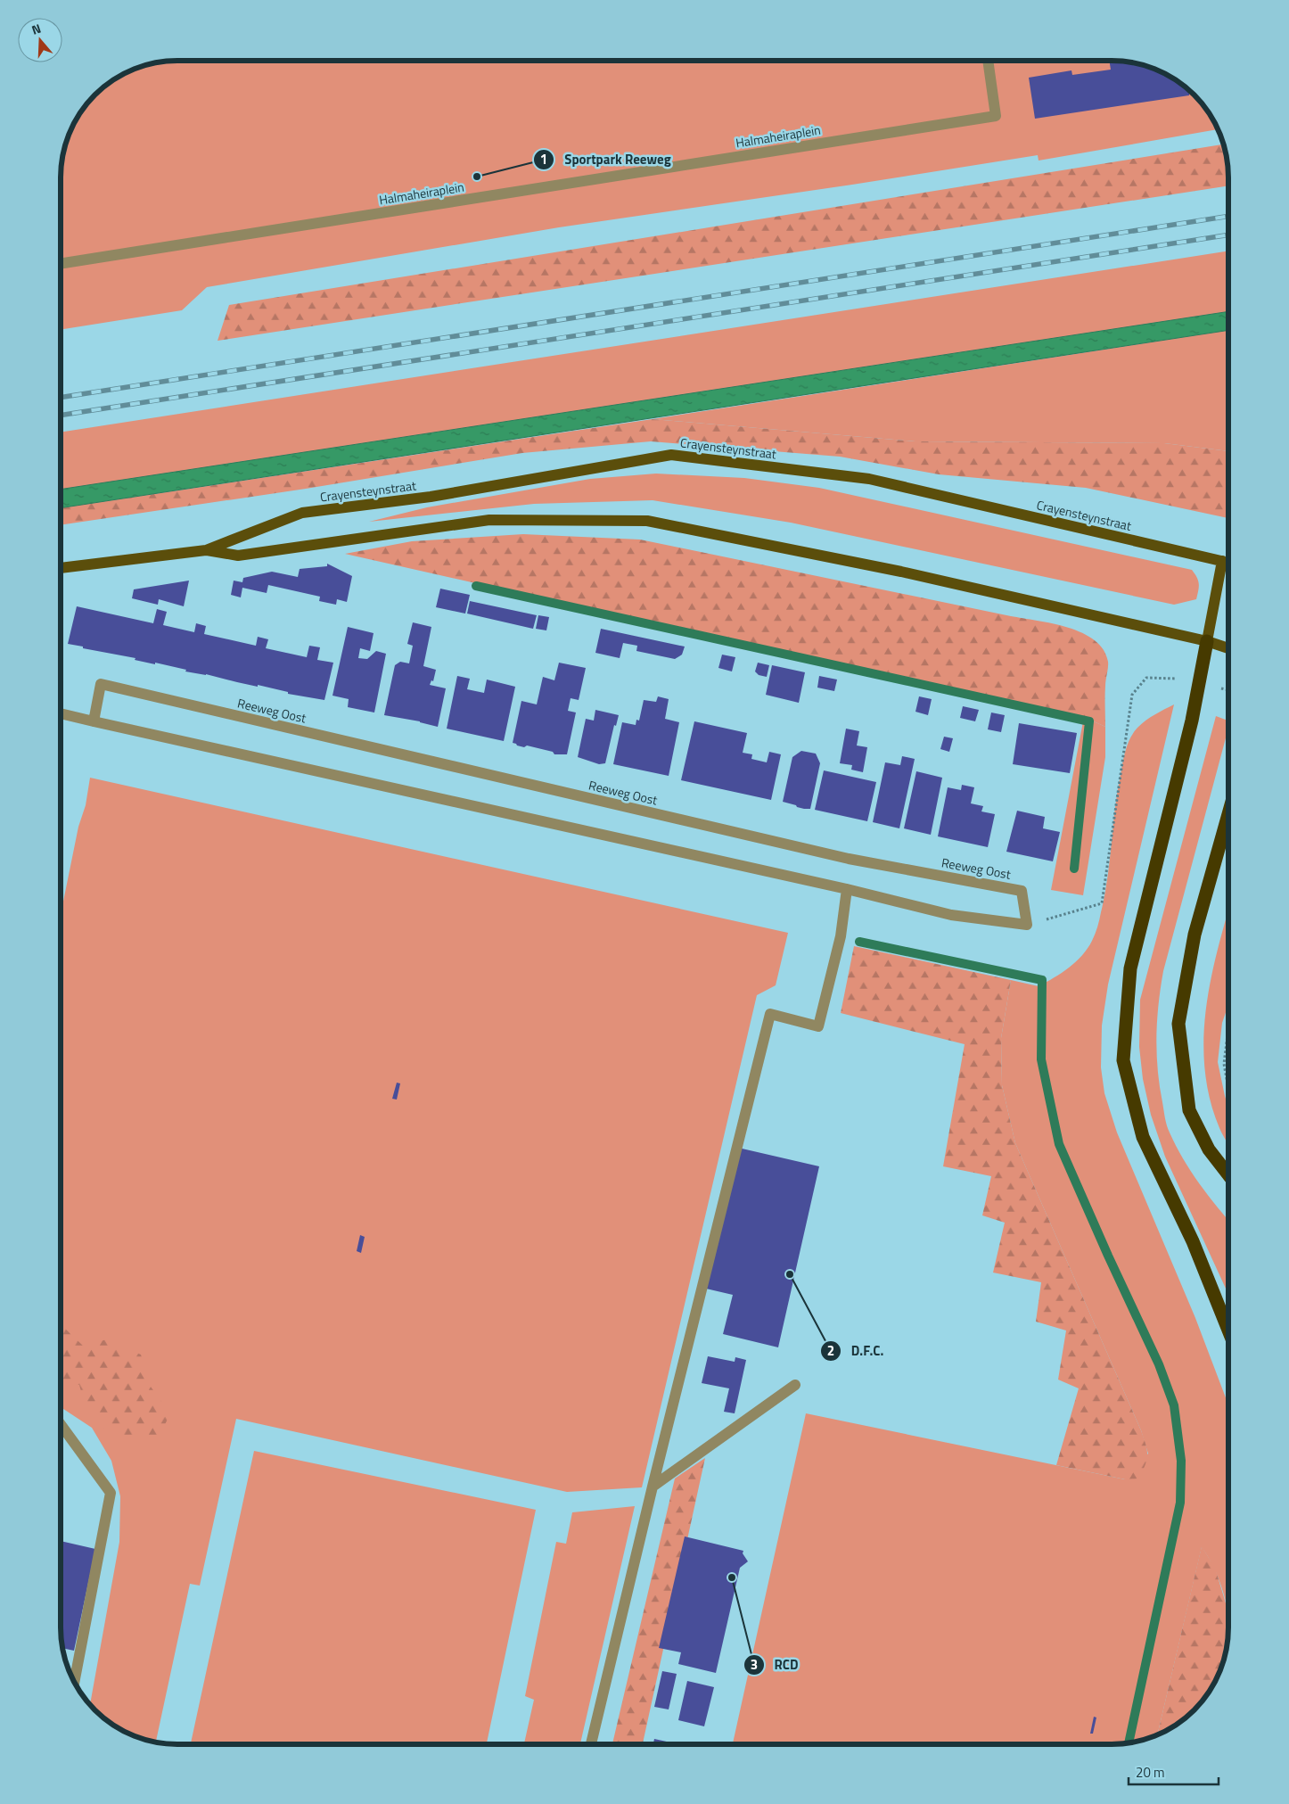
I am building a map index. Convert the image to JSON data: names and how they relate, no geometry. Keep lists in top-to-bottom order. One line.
{"streets":{"main road":["Crayensteynstraat"],"street":["Halmaheiraplein","Reeweg Oost"]},"places":["Sportpark Reeweg","D.F.C.","RCD"],"scale_bar":"20 m","north":"top"}
